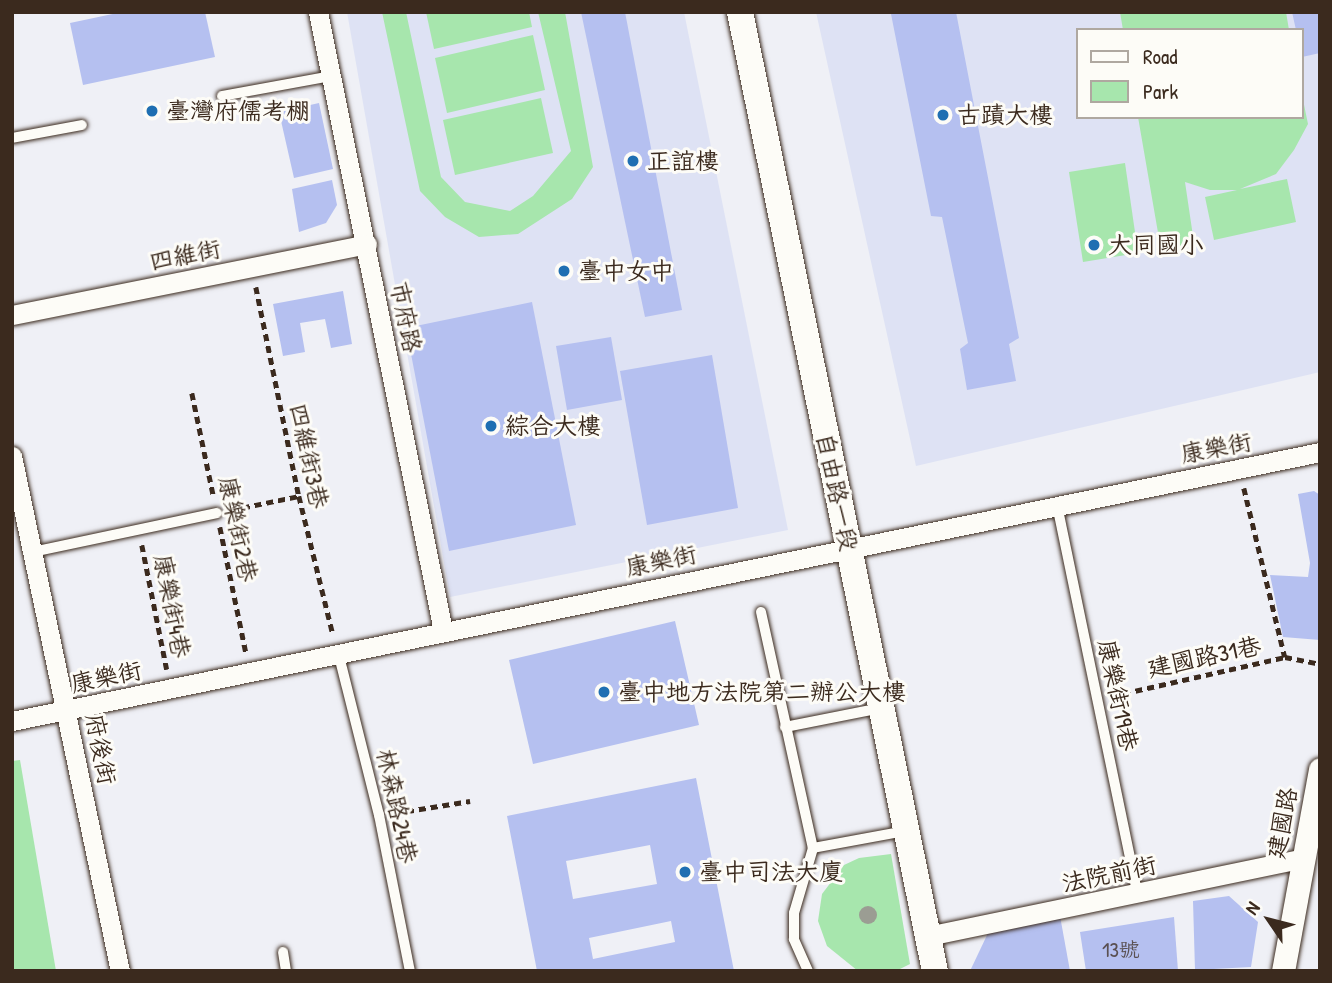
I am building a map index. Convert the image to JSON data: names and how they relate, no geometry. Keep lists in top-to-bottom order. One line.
{"streets":{"main road":["自由路一段"],"street":["四維街","市府路","康樂街","府後街","建國路","法院前街"],"lane":["康樂街19巷","林森路24巷"],"path":["四維街3巷","康樂街2巷","康樂街4巷","建國路31巷"]},"crossings":[["四維街","市府路"],["四維街","四維街3巷"],["市府路","康樂街"],["康樂街","四維街3巷"],["康樂街","自由路一段"],["康樂街","康樂街2巷"],["康樂街","康樂街4巷"],["康樂街","康樂街19巷"],["康樂街","府後街"],["康樂街","林森路24巷"],["四維街3巷","林森路24巷"],["自由路一段","法院前街"],["建國路31巷","康樂街19巷"],["康樂街19巷","法院前街"],["建國路","法院前街"]],"places":["臺灣府儒考棚","古蹟大樓","正誼樓","大同國小","臺中女中","綜合大樓","臺中地方法院第二辦公大樓","臺中司法大廈"],"house_numbers":["13號"],"legend":["Road","Park"],"north":"top left"}
